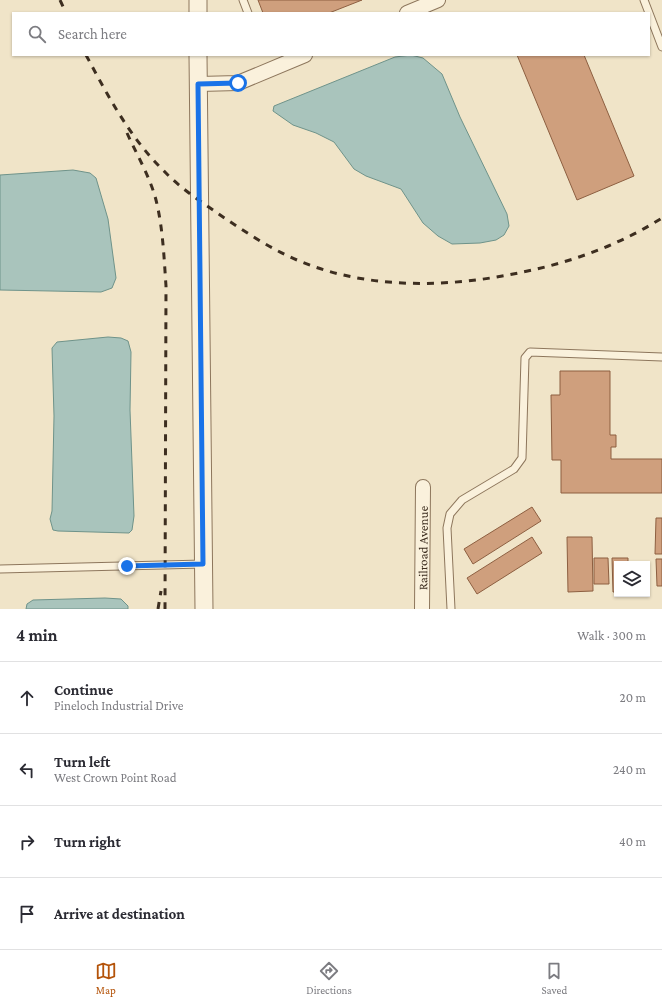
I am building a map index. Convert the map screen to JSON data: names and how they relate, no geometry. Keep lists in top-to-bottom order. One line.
{"streets":{"street":["Railroad Avenue"]},"page":{"search":"Search here","heading":["4 min","Walk · 300 m"],"list":[["Continue","Pineloch Industrial Drive","20 m"],["Turn left","West Crown Point Road","240 m"],["Turn right","40 m"],"Arrive at destination"],"nav":["Map","Directions","Saved"]}}
